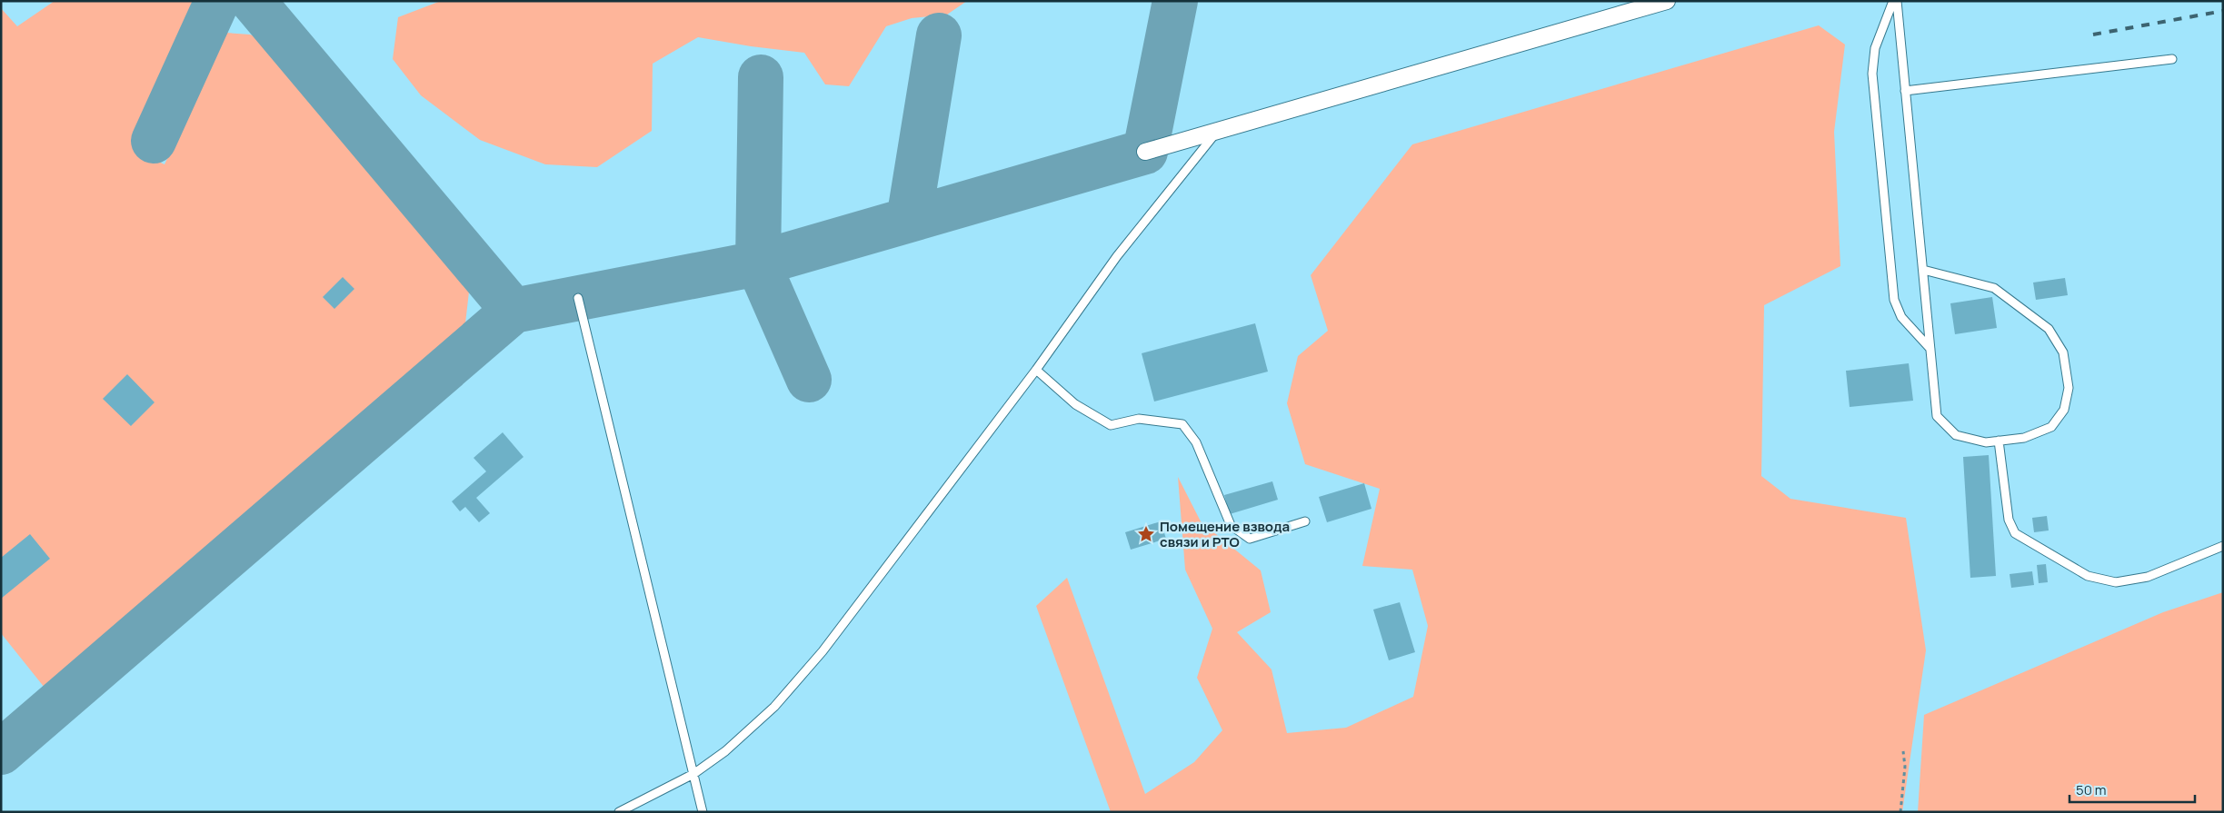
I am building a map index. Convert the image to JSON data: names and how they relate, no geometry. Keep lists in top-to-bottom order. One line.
{"places":{"place":["Помещение взвода связи и РТО"]},"scale_bar":"50 m"}
